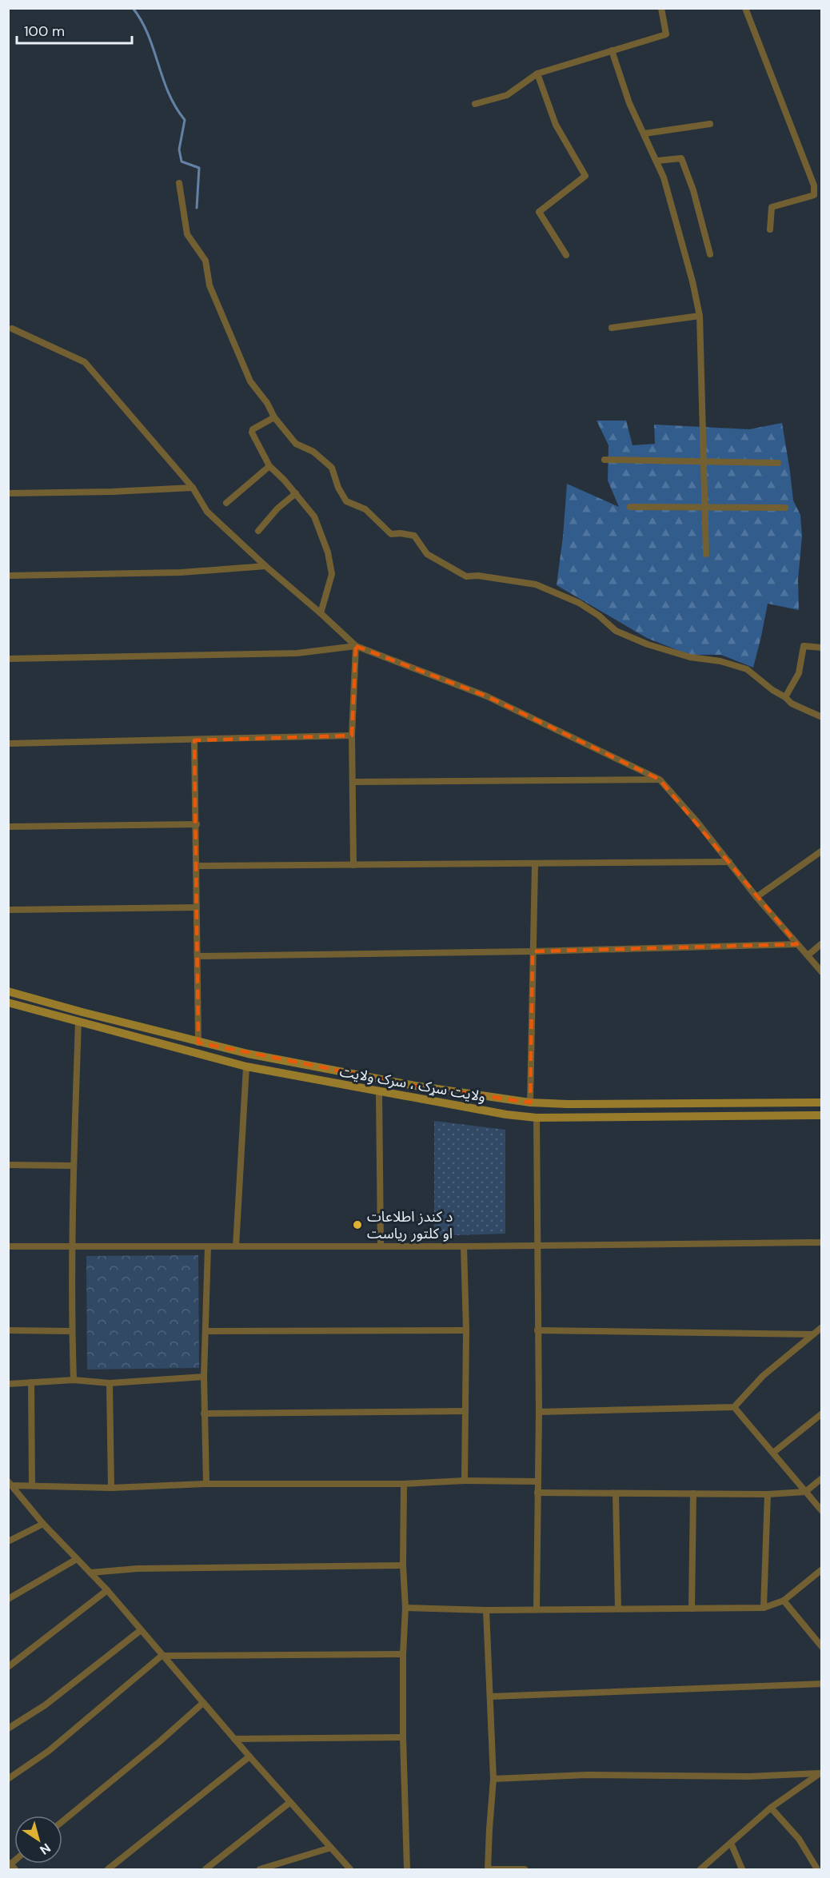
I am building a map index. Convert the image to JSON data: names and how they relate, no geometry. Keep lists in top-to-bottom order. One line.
{"streets":{"main road":["ولایت سړک ، سرک ولایت"]},"places":["د کندز اطلاعات او کلتور ریاست"],"scale_bar":"100 m","north":"bottom right"}
